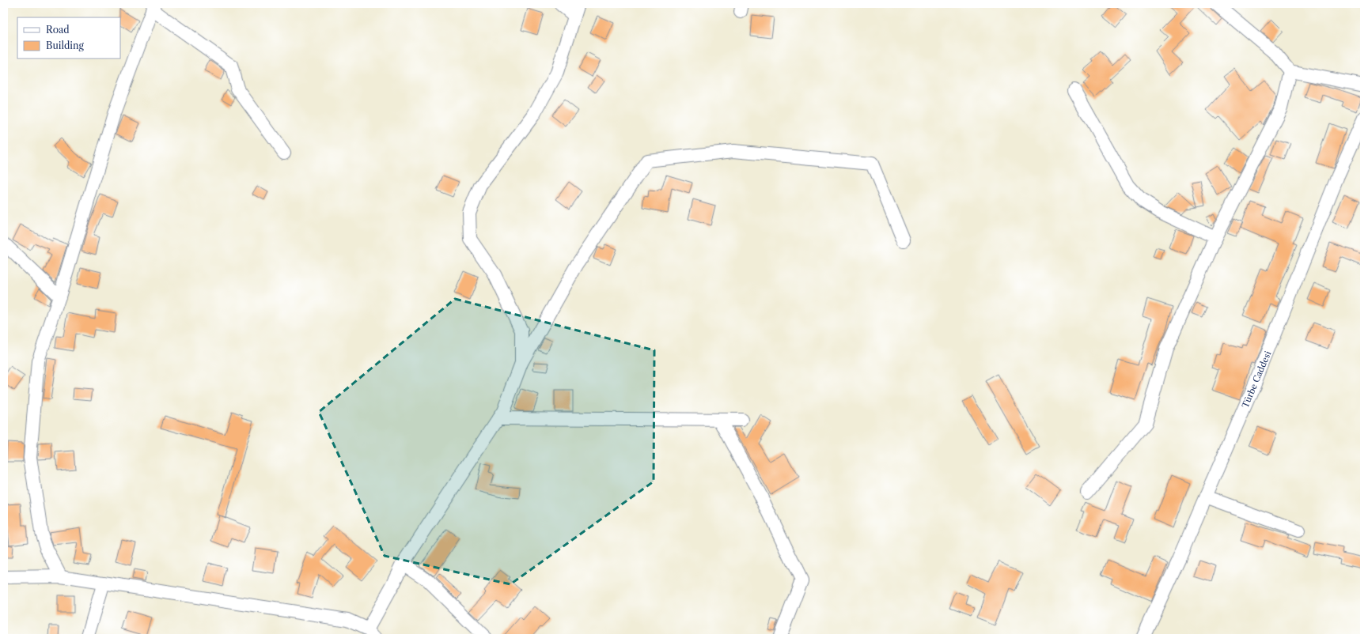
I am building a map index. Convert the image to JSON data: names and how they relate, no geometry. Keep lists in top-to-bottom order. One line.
{"streets":{"street":["Türbe Caddesi"]},"legend":["Road","Building"]}
